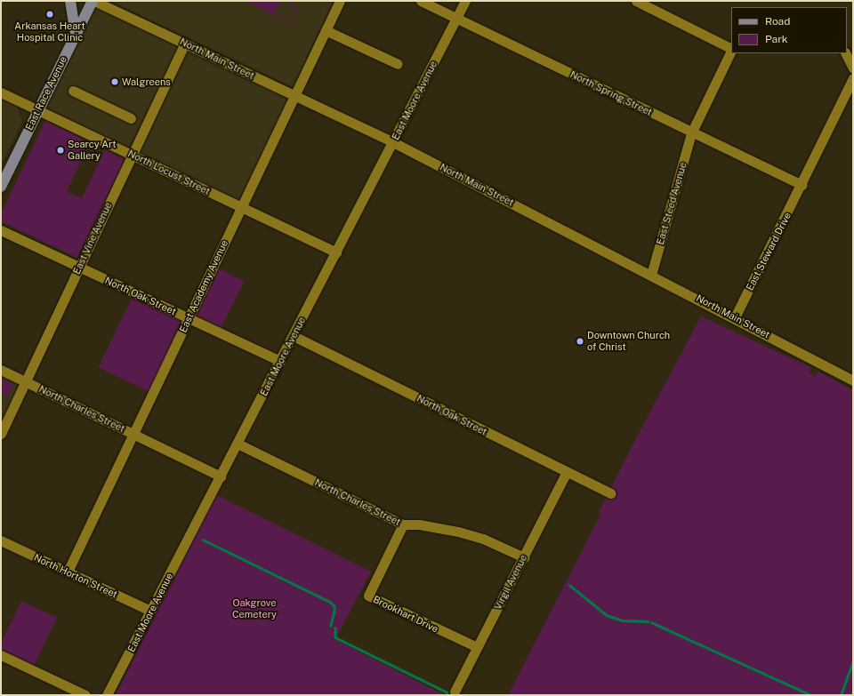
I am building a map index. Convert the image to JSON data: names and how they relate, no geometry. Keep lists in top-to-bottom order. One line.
{"streets":{"main road":["East Race Avenue"],"street":["North Main Street","North Spring Street","East Moore Avenue","North Locust Street","East Steed Avenue","East Vine Avenue","East Steward Drive","East Academy Avenue","North Oak Street","North Charles Street","North Horton Street","Virgil Avenue","Brookhart Drive"]},"crossings":[["North Main Street","East Race Avenue"],["North Main Street","East Moore Avenue"],["North Main Street","East Steed Avenue"],["North Main Street","East Vine Avenue"],["North Main Street","East Steward Drive"],["North Main Street","East Academy Avenue"],["East Race Avenue","North Locust Street"],["North Spring Street","East Moore Avenue"],["North Spring Street","East Steed Avenue"],["North Spring Street","East Steward Drive"],["East Moore Avenue","North Locust Street"],["East Moore Avenue","North Oak Street"],["East Moore Avenue","North Charles Street"],["East Moore Avenue","North Horton Street"],["North Locust Street","East Vine Avenue"],["North Locust Street","East Academy Avenue"],["East Vine Avenue","North Oak Street"],["East Vine Avenue","North Charles Street"],["East Academy Avenue","North Oak Street"],["East Academy Avenue","North Charles Street"],["East Academy Avenue","North Horton Street"],["North Oak Street","Virgil Avenue"],["North Charles Street","Virgil Avenue"],["North Charles Street","Brookhart Drive"],["Virgil Avenue","Brookhart Drive"]],"parks":["Oakgrove Cemetery"],"places":["Arkansas Heart Hospital Clinic","Walgreens","Searcy Art Gallery","Downtown Church of Christ"],"legend":["Road","Park"]}
